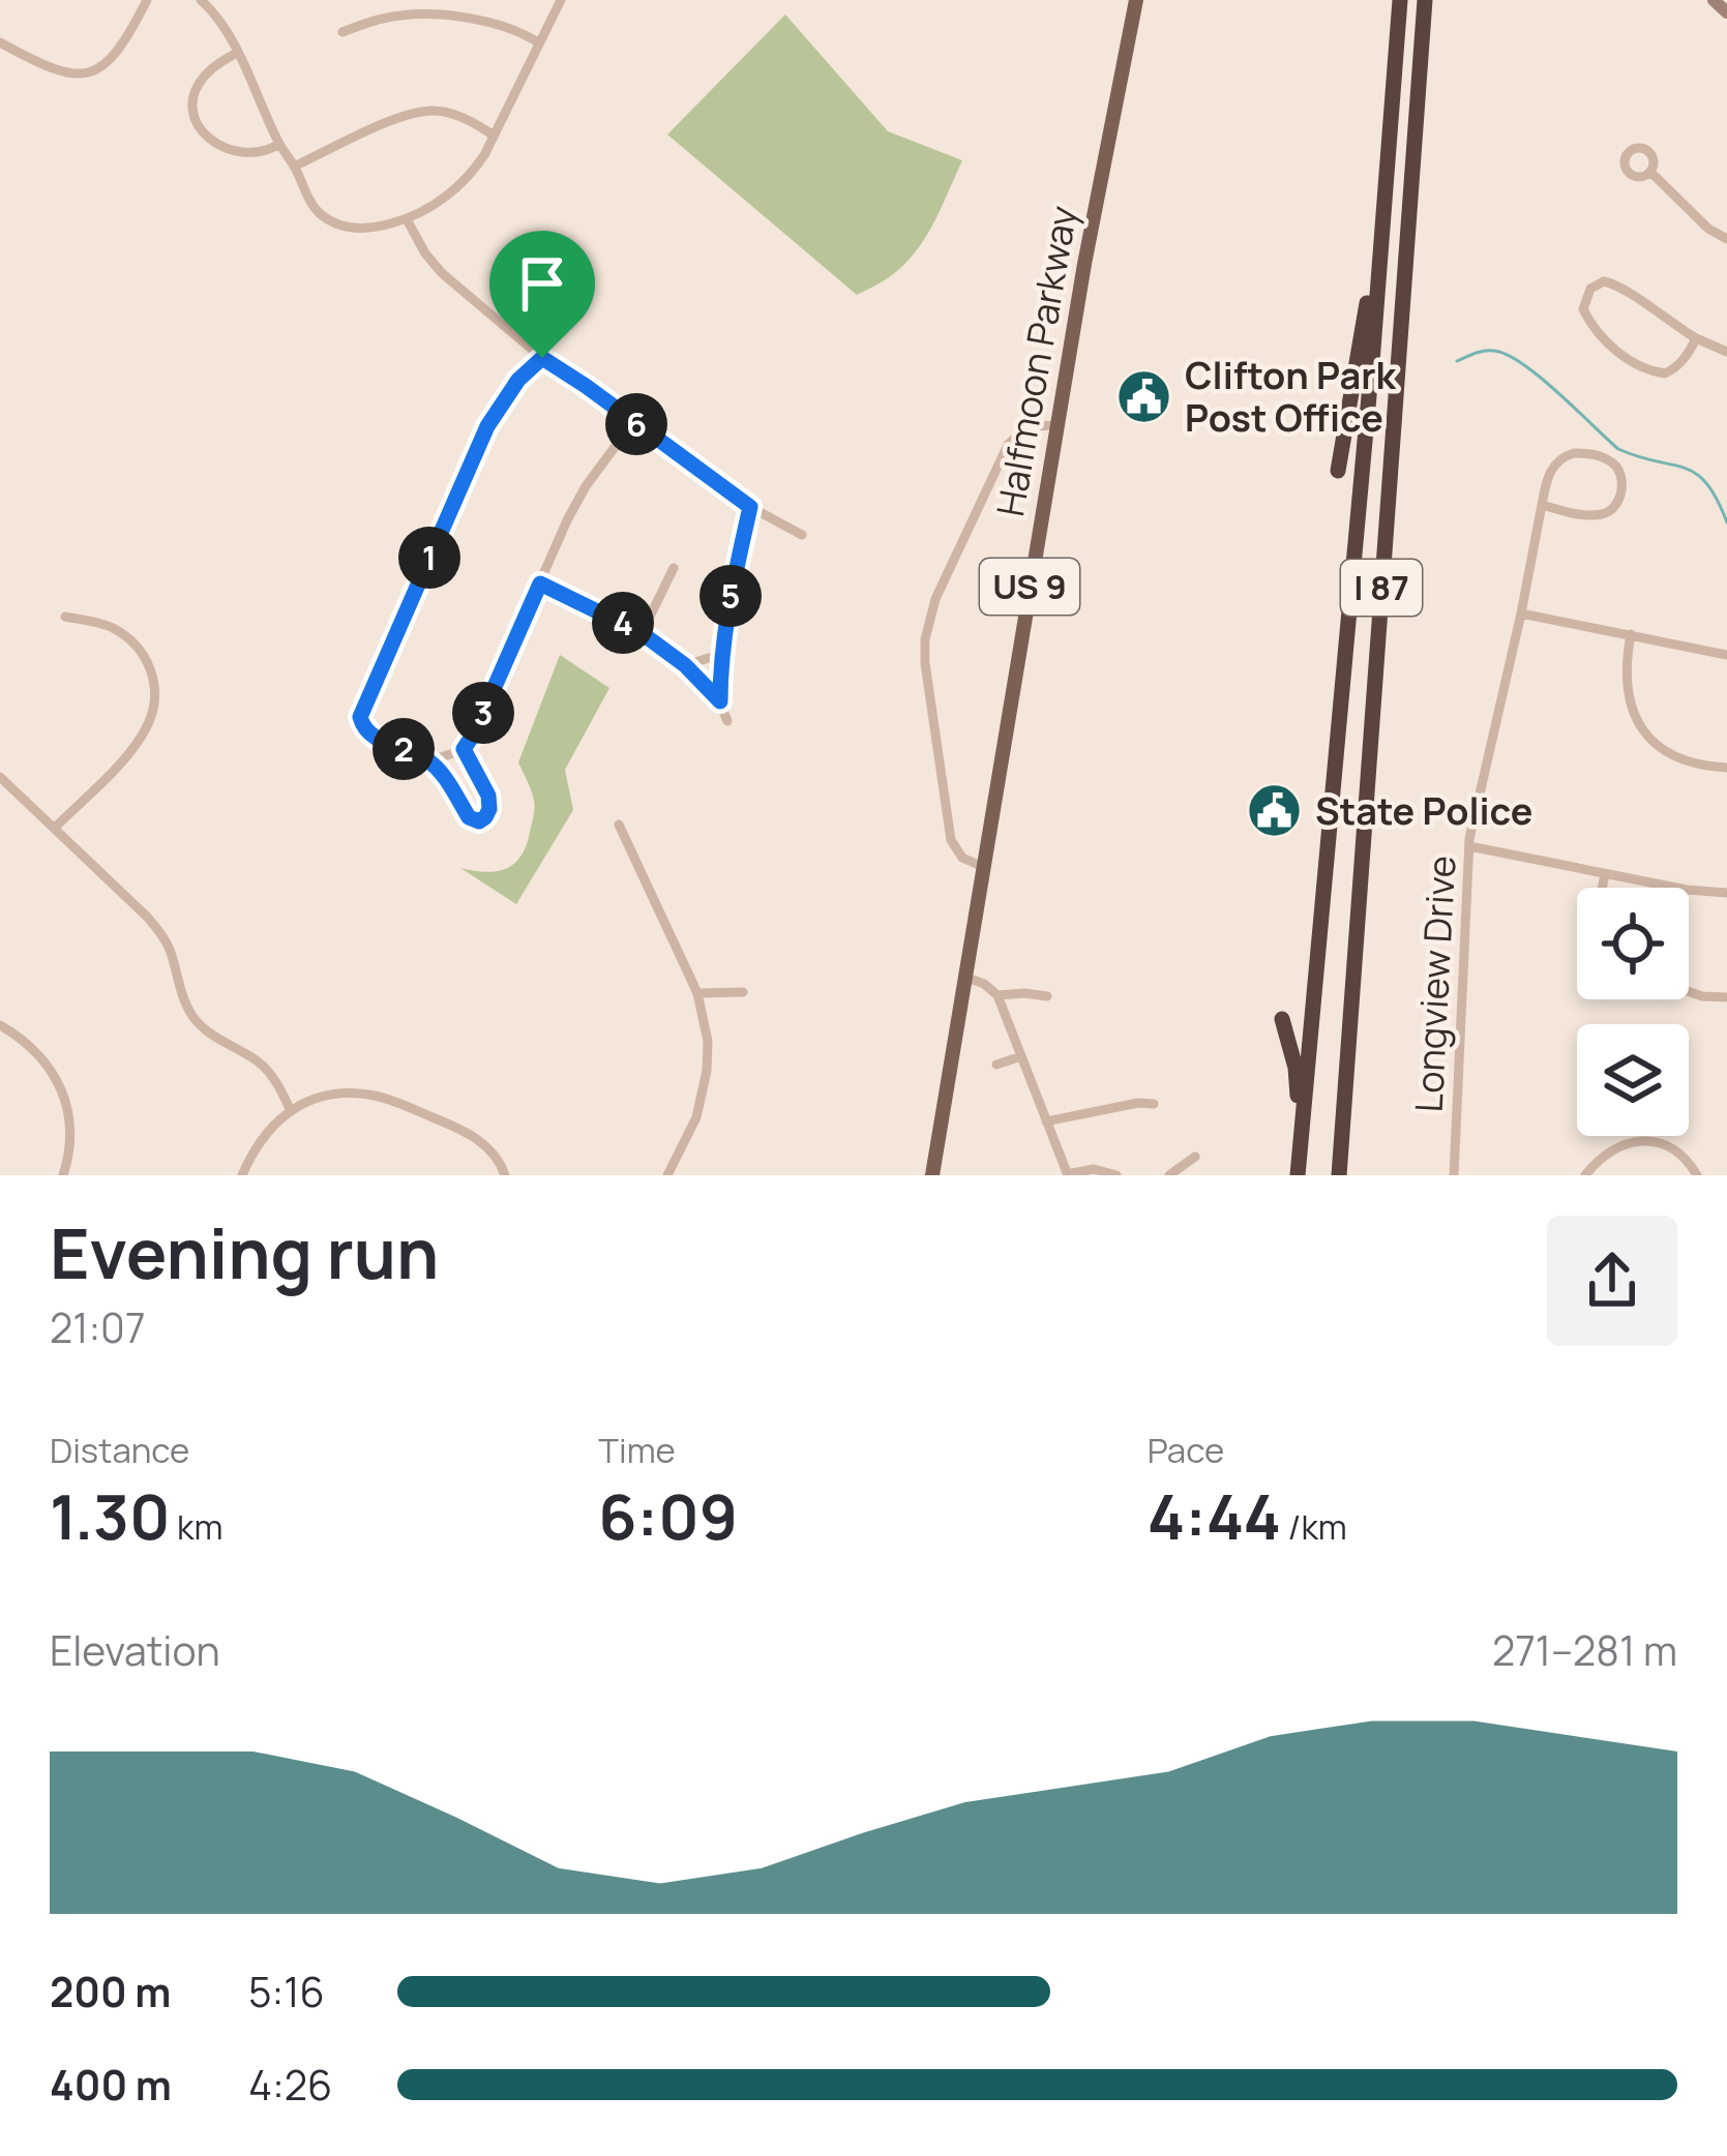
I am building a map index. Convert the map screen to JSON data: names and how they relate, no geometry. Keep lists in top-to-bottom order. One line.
{"streets":{"highway":["I 87"],"main road":["Halfmoon Parkway","US 9"],"street":["Longview Drive"]},"places":{"public building":["Clifton Park Post Office","State Police"]},"page":{"pins":["6","1","5","4","3","2"],"heading":["Evening run","21:07"],"stats":[["Distance","1.30 km"],["Time","6:09"],["Pace","4:44 /km"]],"chart":["Elevation","271–281 m"],"list":[{"name":"200 m","note":"5:16"},{"name":"400 m","note":"4:26"}]}}
